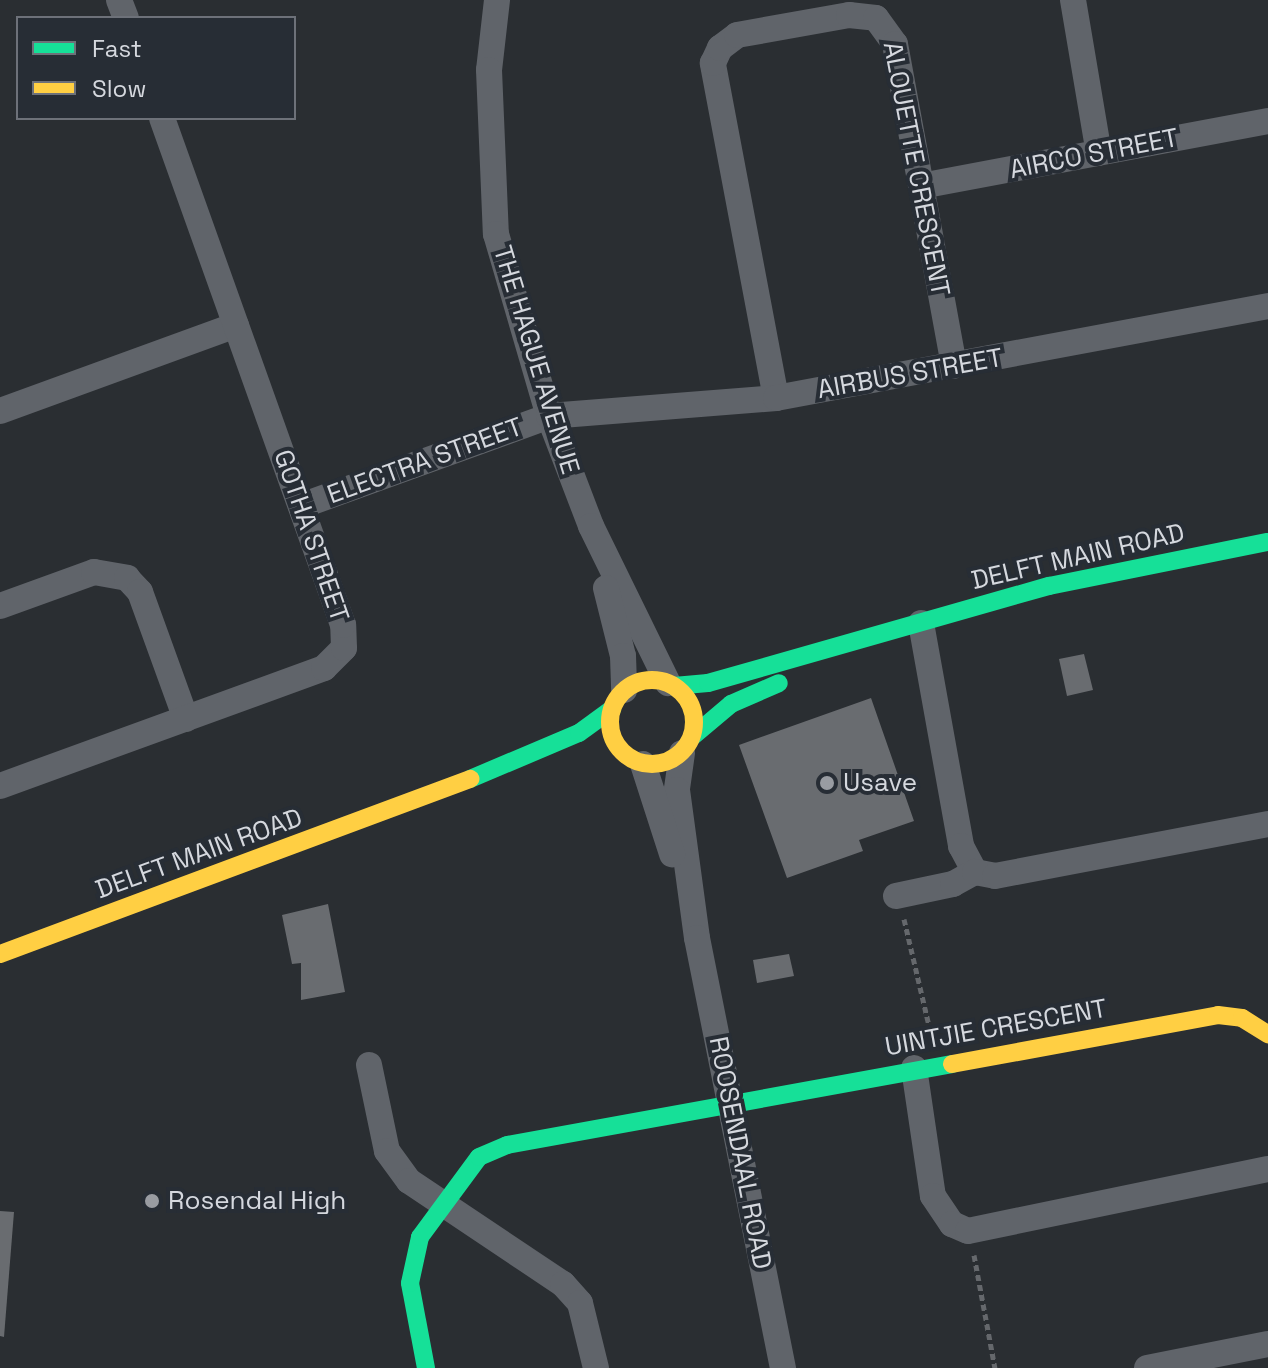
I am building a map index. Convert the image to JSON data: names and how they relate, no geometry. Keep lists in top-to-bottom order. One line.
{"streets":{"street":["AIRCO STREET","ALOUETTE CRESCENT","THE HAGUE AVENUE","AIRBUS STREET","ELECTRA STREET","GOTHA STREET","DELFT MAIN ROAD","UINTJIE CRESCENT","ROOSENDAAL ROAD"]},"crossings":[["AIRCO STREET","ALOUETTE CRESCENT"],["ALOUETTE CRESCENT","AIRBUS STREET"],["THE HAGUE AVENUE","AIRBUS STREET"],["THE HAGUE AVENUE","ELECTRA STREET"],["THE HAGUE AVENUE","DELFT MAIN ROAD"],["THE HAGUE AVENUE","ROOSENDAAL ROAD"],["AIRBUS STREET","ELECTRA STREET"],["ELECTRA STREET","GOTHA STREET"],["DELFT MAIN ROAD","ROOSENDAAL ROAD"],["UINTJIE CRESCENT","ROOSENDAAL ROAD"]],"places":["Usave","Rosendal High"],"legend":["Fast","Slow"]}
